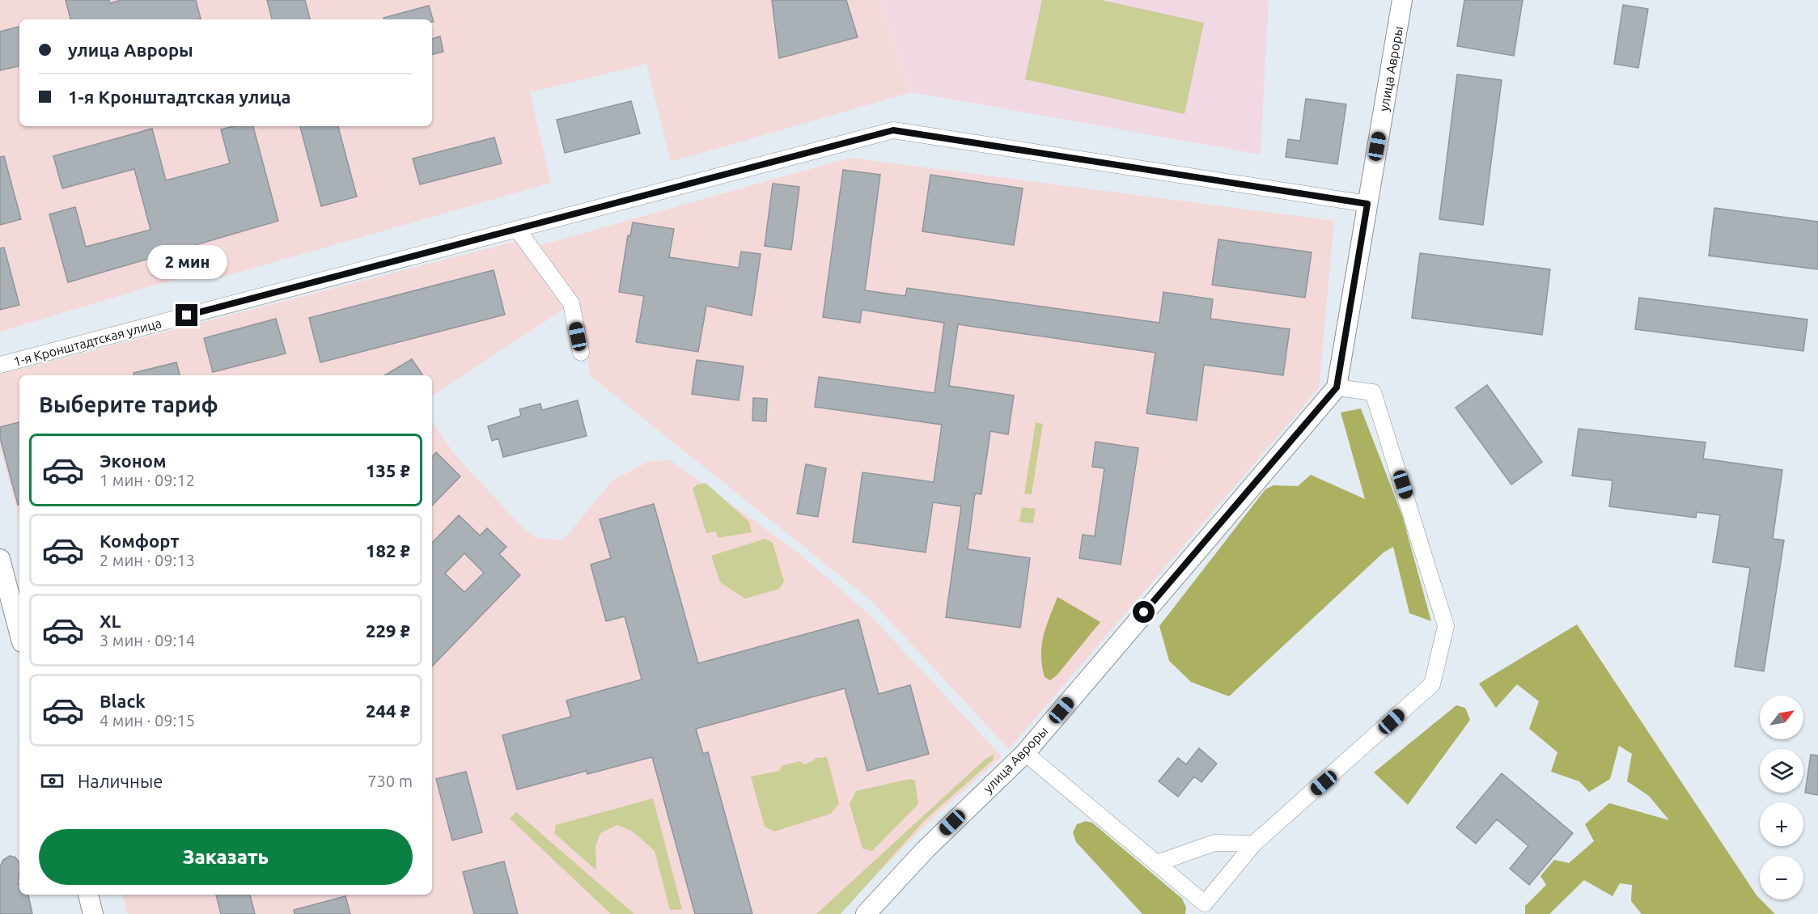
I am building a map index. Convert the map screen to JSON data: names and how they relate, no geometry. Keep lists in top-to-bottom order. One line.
{"streets":{"street":["улица Авроры","1-я Кронштадтская улица"]},"crossings":[["улица Авроры","1-я Кронштадтская улица"]],"north":"top right","page":{"banner":["улица Авроры","1-я Кронштадтская улица"],"bubble":"2 мин","heading":"Выберите тариф","list":[{"name":"Эконом","note":"1 мин · 09:12","value":"135 ₽"},{"name":"Комфорт","note":"2 мин · 09:13","value":"182 ₽"},{"name":"XL","note":"3 мин · 09:14","value":"229 ₽"},{"name":"Black","note":"4 мин · 09:15","value":"244 ₽"}],"map_buttons":["+","−"],"pay":["Наличные","730 m"],"buttons":"Заказать"}}
